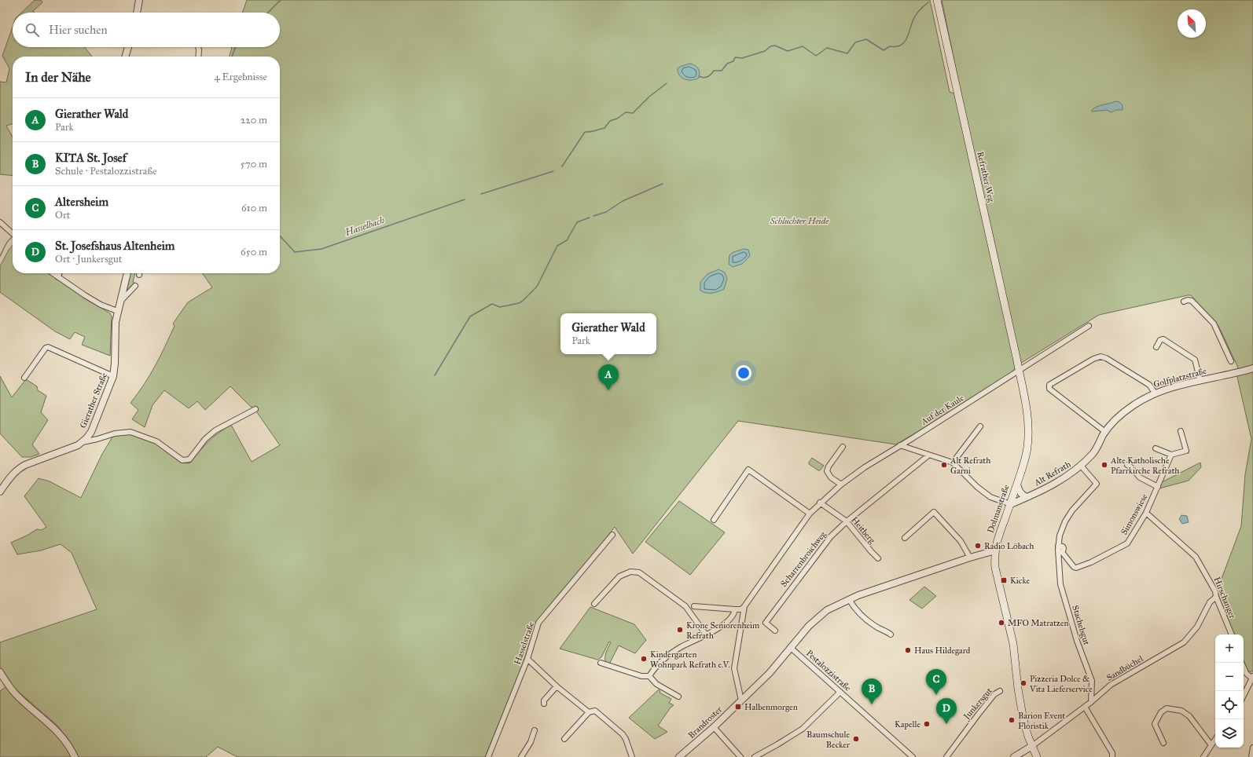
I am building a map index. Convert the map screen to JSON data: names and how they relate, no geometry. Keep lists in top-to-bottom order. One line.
{"streets":{"main road":["Refrather Weg","Dolmanstraße"],"street":["Golfplatzstraße","Gierather Straße","Auf der Kaule","Alt Refrath","Simonswiese","Heitberg","Scharrenbroichweg","Hirschanger","Stachelsgut","Hasselstraße","Sandbüchel","Pestalozzistraße","Junkersgut","Brandroster"]},"crossings":[["Refrather Weg","Dolmanstraße"],["Golfplatzstraße","Alt Refrath"],["Auf der Kaule","Dolmanstraße"],["Auf der Kaule","Heitberg"],["Auf der Kaule","Brandroster"],["Alt Refrath","Dolmanstraße"],["Alt Refrath","Stachelsgut"],["Dolmanstraße","Sandbüchel"],["Simonswiese","Hirschanger"],["Simonswiese","Stachelsgut"],["Heitberg","Scharrenbroichweg"],["Hirschanger","Sandbüchel"],["Stachelsgut","Sandbüchel"]],"water":["Hasselbach"],"parks":["Schluchter Heide"],"places":{"other":["Alt Refrath Garni","Alte Katholische Pfarrkirche Refrath","Radio Löbach","MFO Matratzen","Krone Seniorenheim Refrath","Haus Hildegard","Kindergarten Wohnpark Refrath e.V.","Pizzeria Dolce & Vita Lieferservice","Barion Event Floristik","Kapelle","Baumschule Becker"],"transit":["Kicke","Halbenmorgen"]},"north":"top left","page":{"search":"Hier suchen","heading":["In der Nähe","4 Ergebnisse"],"list":[{"mark":"A","name":"Gierather Wald","note":"Park","value":"220 m"},{"mark":"B","name":"KITA St. Josef","note":"Schule · Pestalozzistraße","value":"570 m"},{"mark":"C","name":"Altersheim","note":"Ort","value":"610 m"},{"mark":"D","name":"St. Josefshaus Altenheim","note":"Ort · Junkersgut","value":"650 m"}],"popup":["Gierather Wald","Park"],"pins":["A","C","B","D"],"map_buttons":["+","−"]}}
